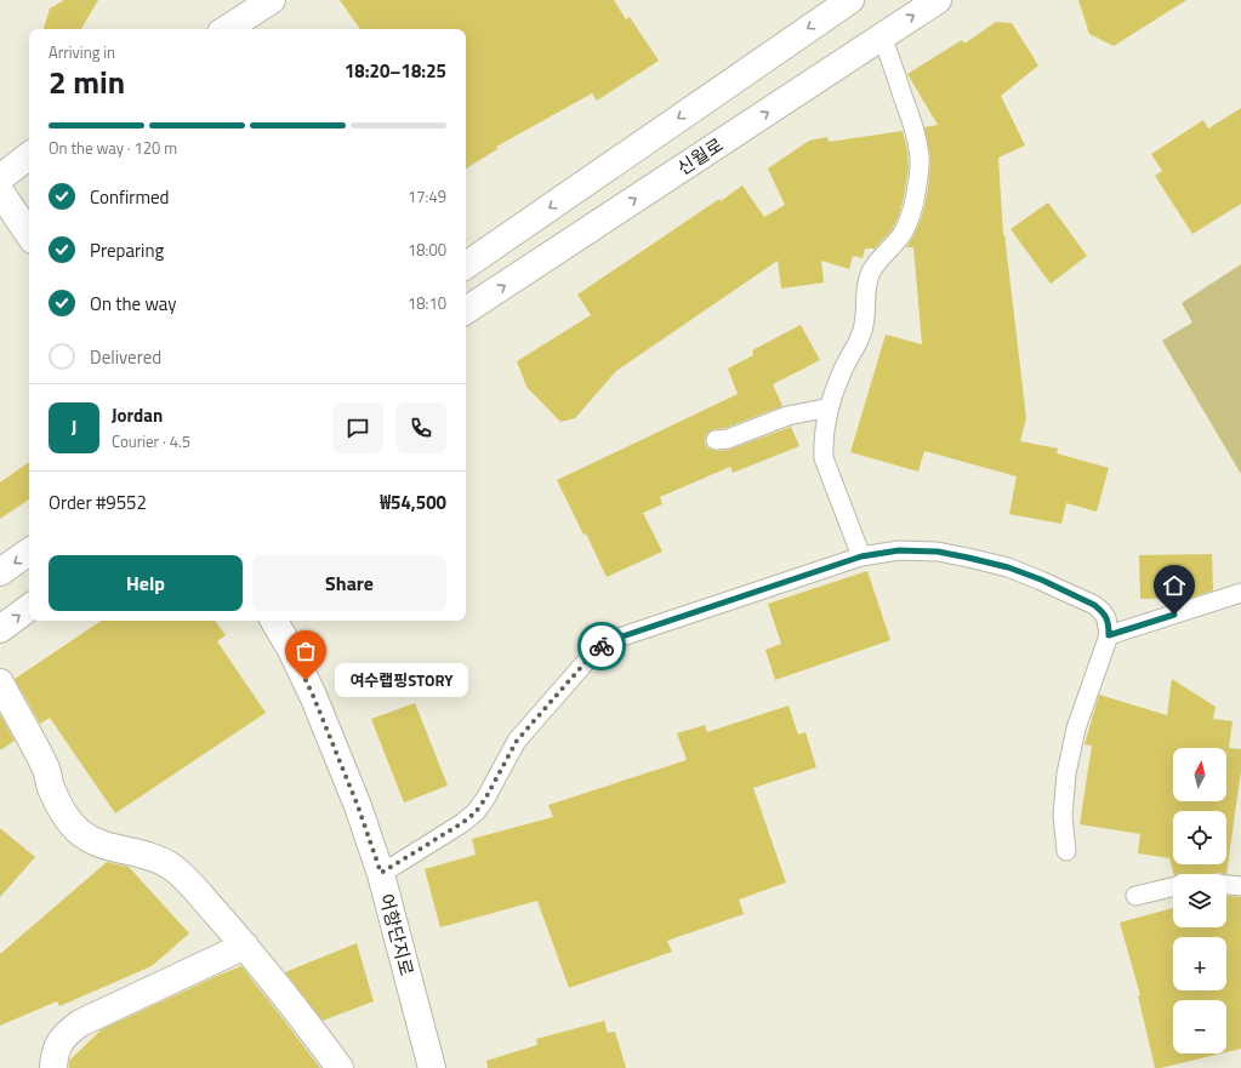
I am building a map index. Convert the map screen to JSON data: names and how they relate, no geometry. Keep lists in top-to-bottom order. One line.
{"streets":{"street":["신월로","어항단지로"]},"places":["여수랩핑STORY"],"north":"top","page":{"heading":["2 min","Arriving in","18:20–18:25"],"panel":["Jordan","Courier · 4.5","Order #9552","₩54,500"],"bar":"On the way · 120 m","list":[["Confirmed","17:49"],["Preparing","18:00"],["On the way","18:10"],"Delivered"],"round":"J","buttons":["Help","Share"],"bubble":"여수랩핑STORY","map_buttons":["+","−"]}}
